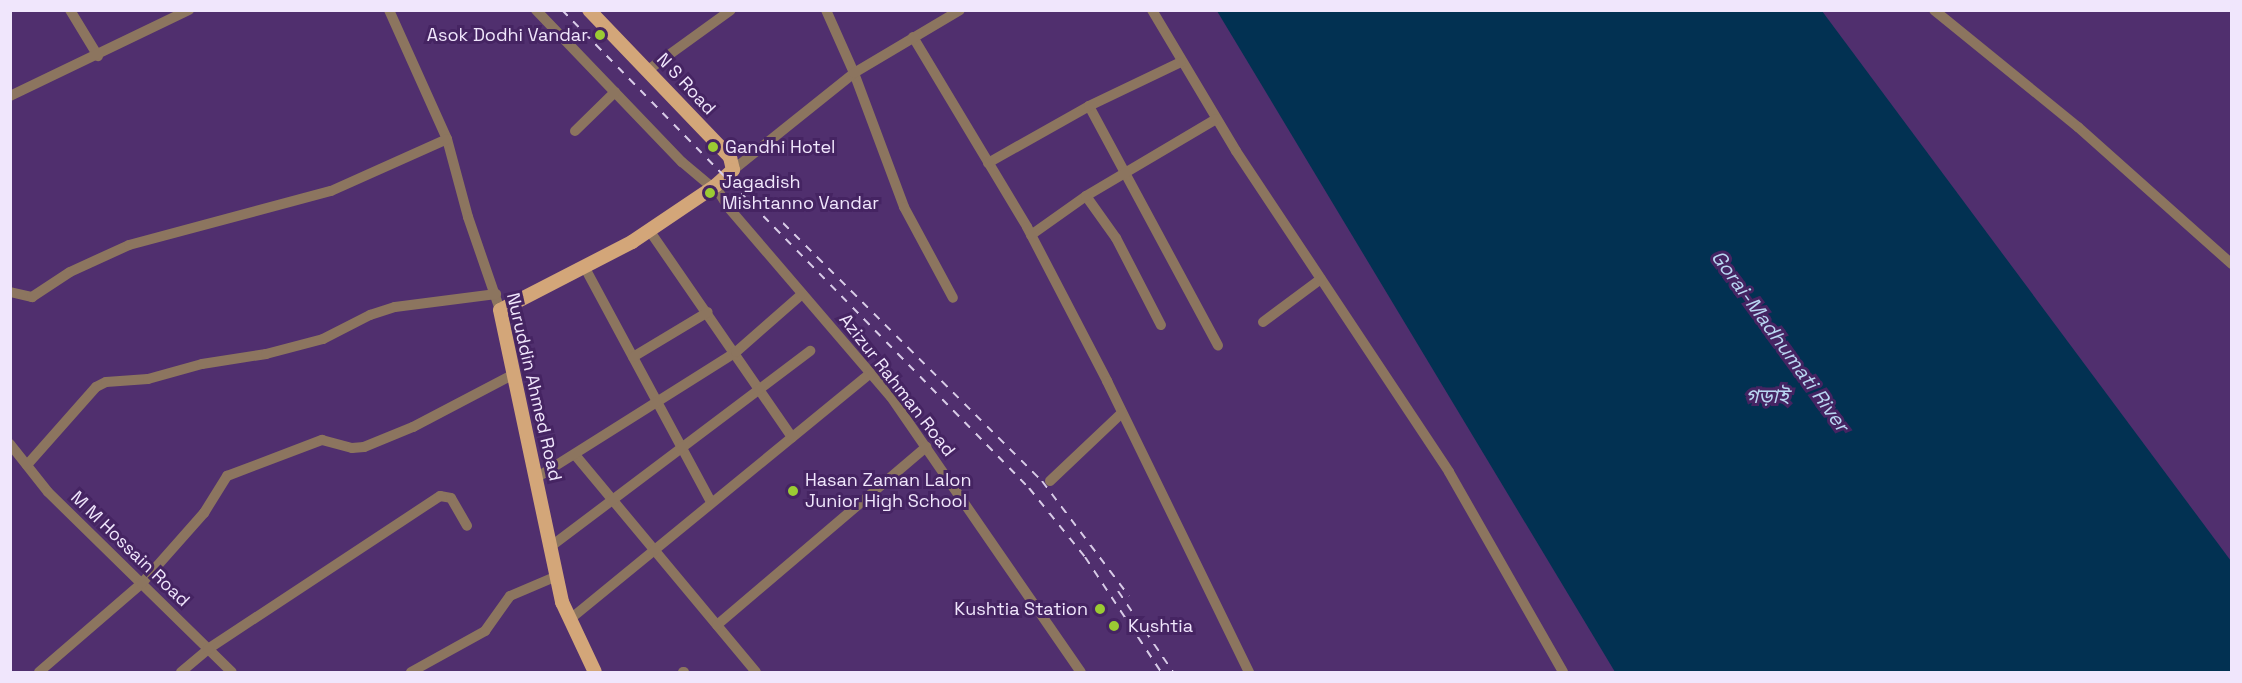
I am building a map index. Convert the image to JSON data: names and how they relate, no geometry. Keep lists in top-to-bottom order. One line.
{"streets":{"main road":["N S Road","Nuruddin Ahmed Road"],"street":["Azizur Rahman Road","M M Hossain Road"]},"water":["Gorai-Madhumati River","গড়াই"],"places":["Asok Dodhi Vandar","Gandhi Hotel","Jagadish Mishtanno Vandar","Hasan Zaman Lalon Junior High School","Kushtia Station","Kushtia"]}
